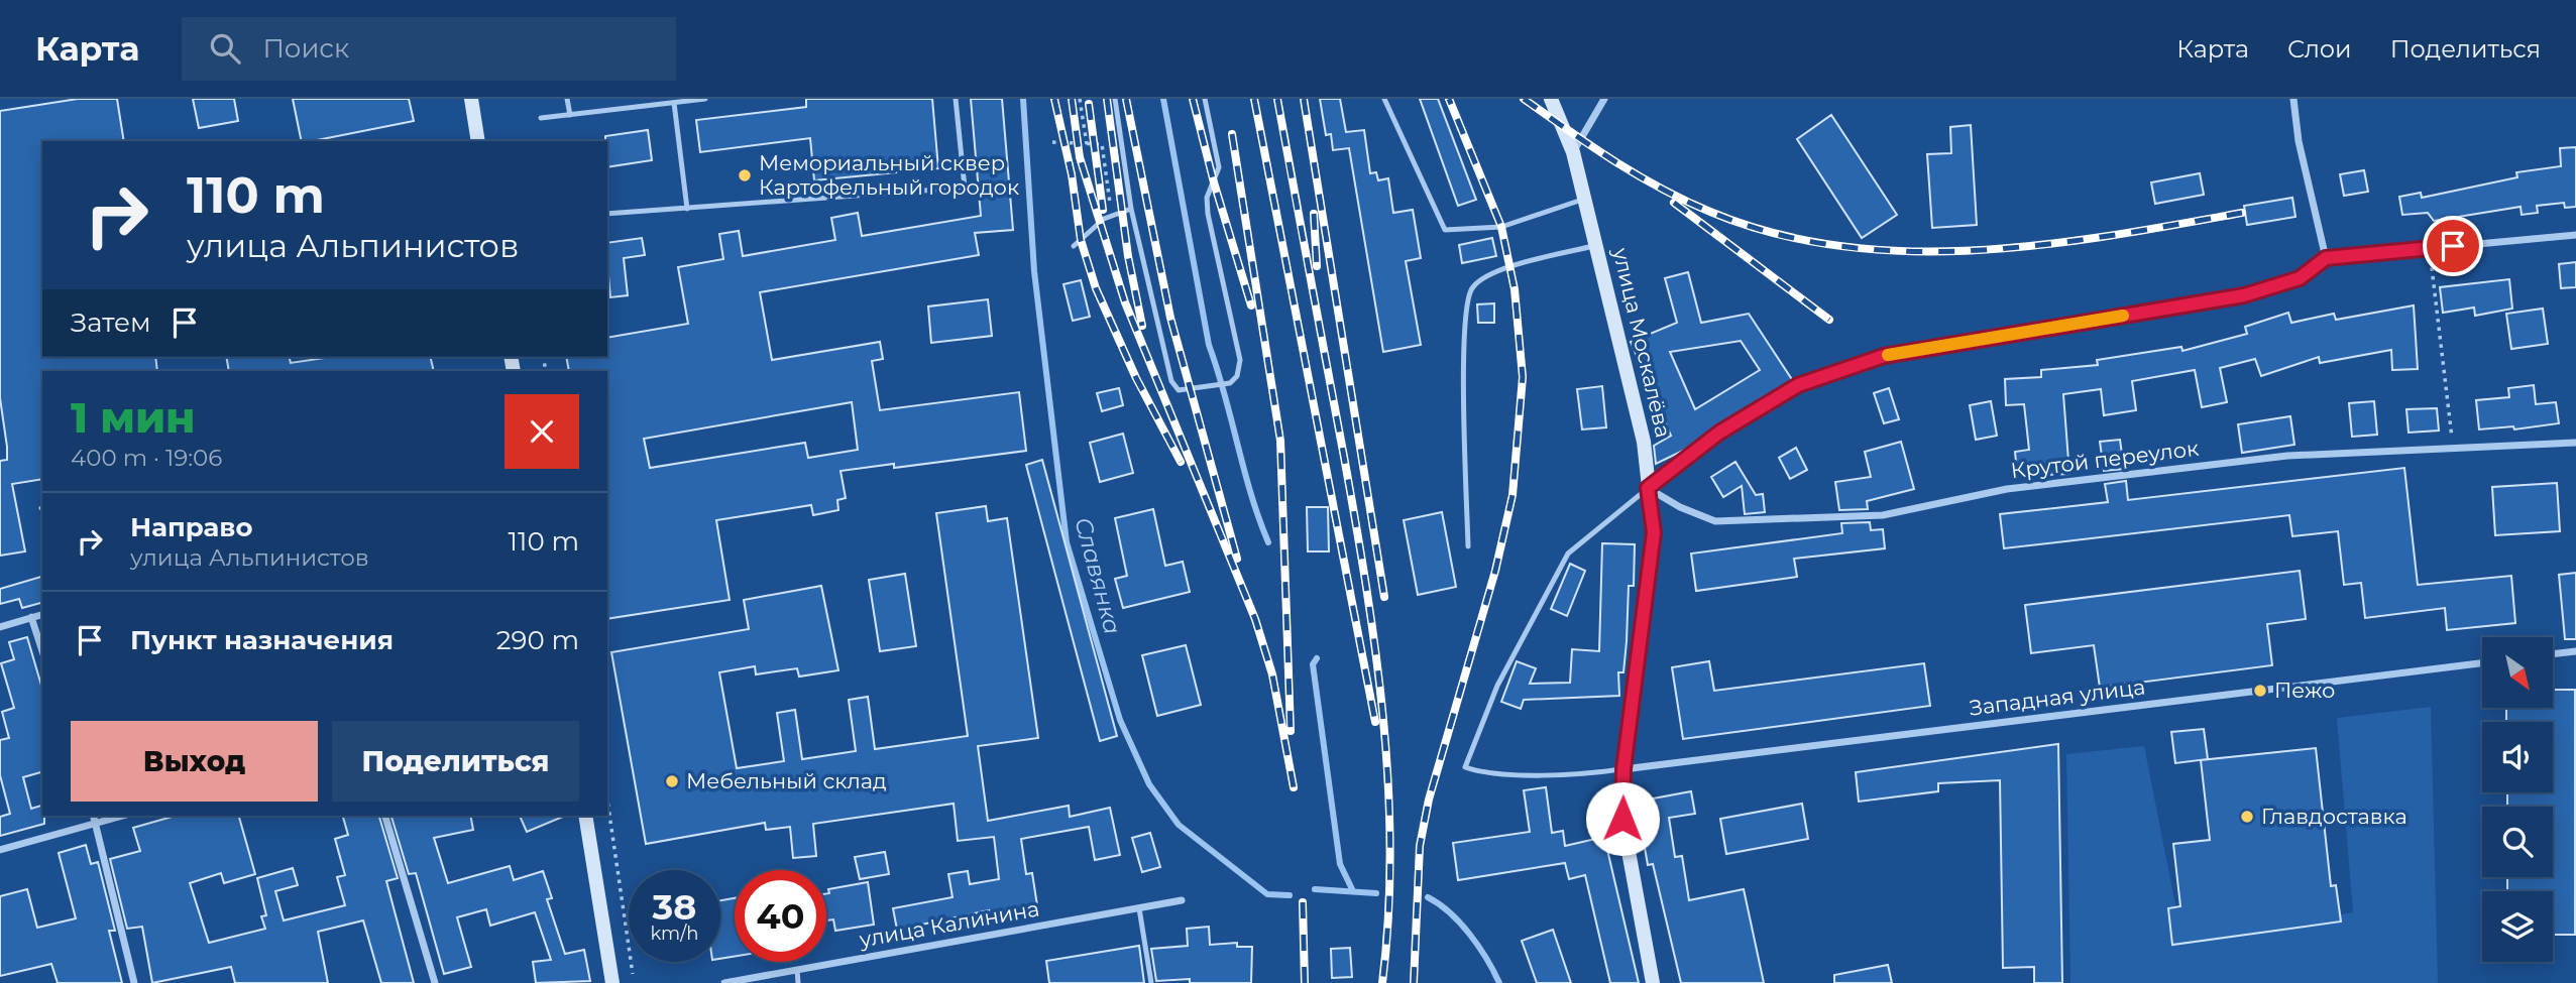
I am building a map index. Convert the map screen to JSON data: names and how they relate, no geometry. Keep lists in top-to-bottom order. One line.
{"streets":{"street":["улица Москалёва","Крутой переулок","Западная улица","улица Калинина"]},"crossings":[["улица Москалёва","Крутой переулок"],["улица Москалёва","Западная улица"]],"water":["Славянка"],"places":["Мемориальный сквер Картофельный городок","Пежо","Мебельный склад","Главдоставка"],"north":"bottom right","page":{"header":"Карта","search":"Поиск","nav":["Карта","Слои","Поделиться"],"turn":["110 m","улица Альпинистов"],"then":"Затем","heading":["1 мин","400 m · 19:06"],"list":[{"name":"Направо","note":"улица Альпинистов","value":"110 m"},{"name":"Пункт назначения","value":"290 m"}],"buttons":["Выход","Поделиться"],"speed":"38 km/h","limit":"40"}}
